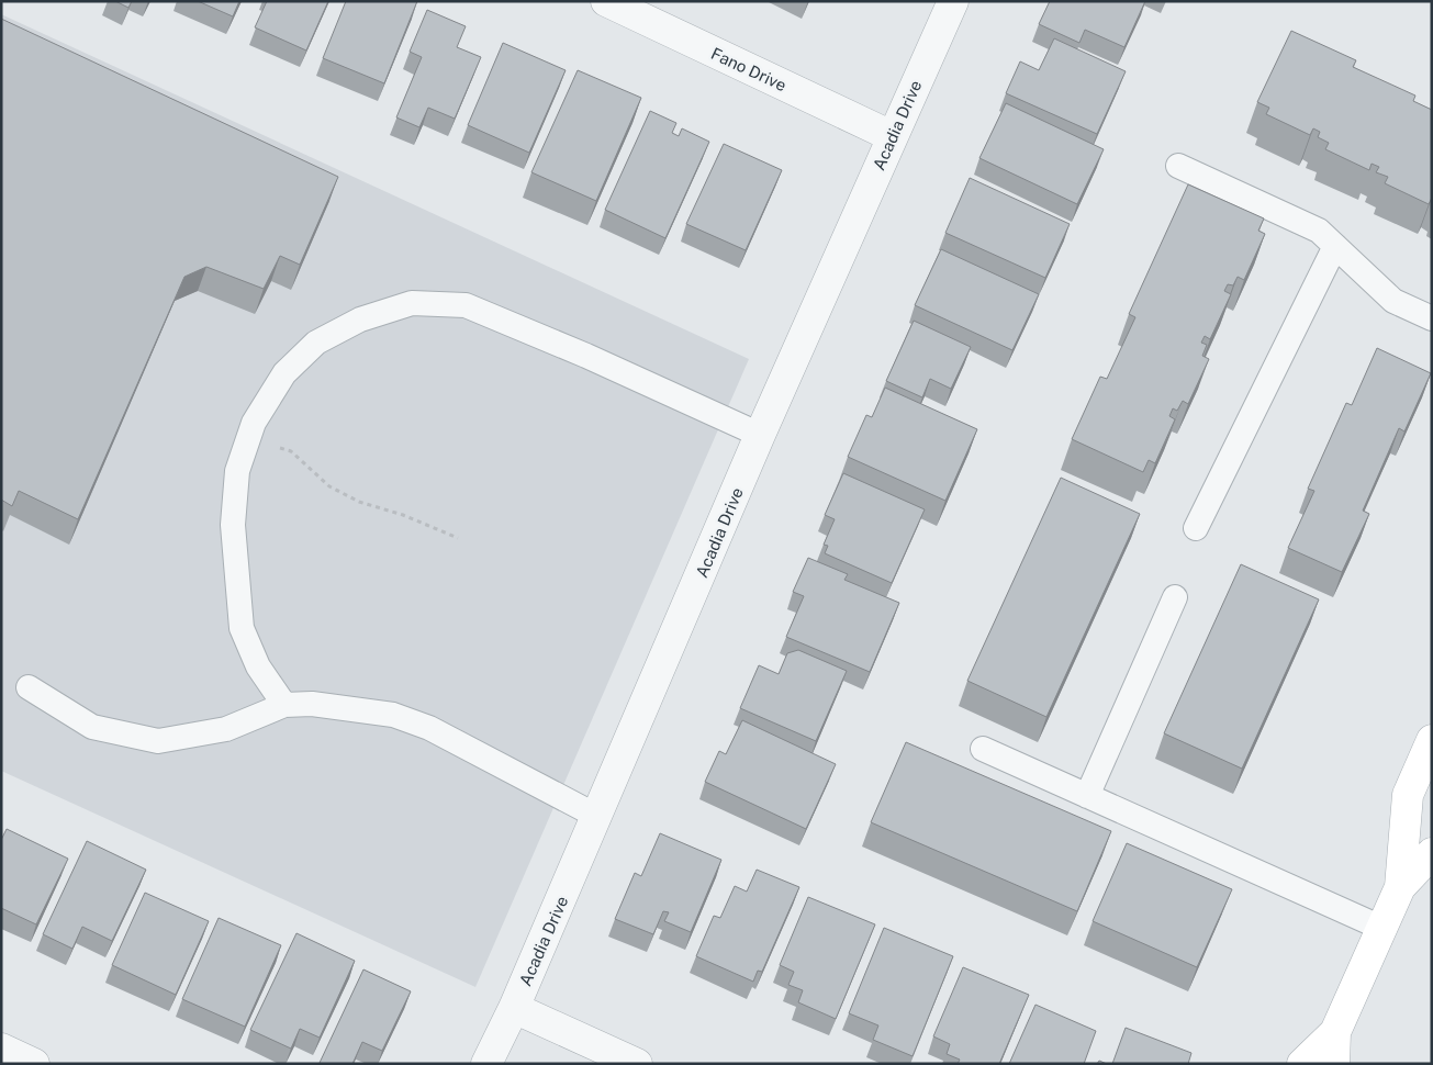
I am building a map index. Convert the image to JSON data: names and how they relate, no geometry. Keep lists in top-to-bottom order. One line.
{"streets":{"street":["Fano Drive","Acadia Drive"]},"crossings":[["Fano Drive","Acadia Drive"]]}
